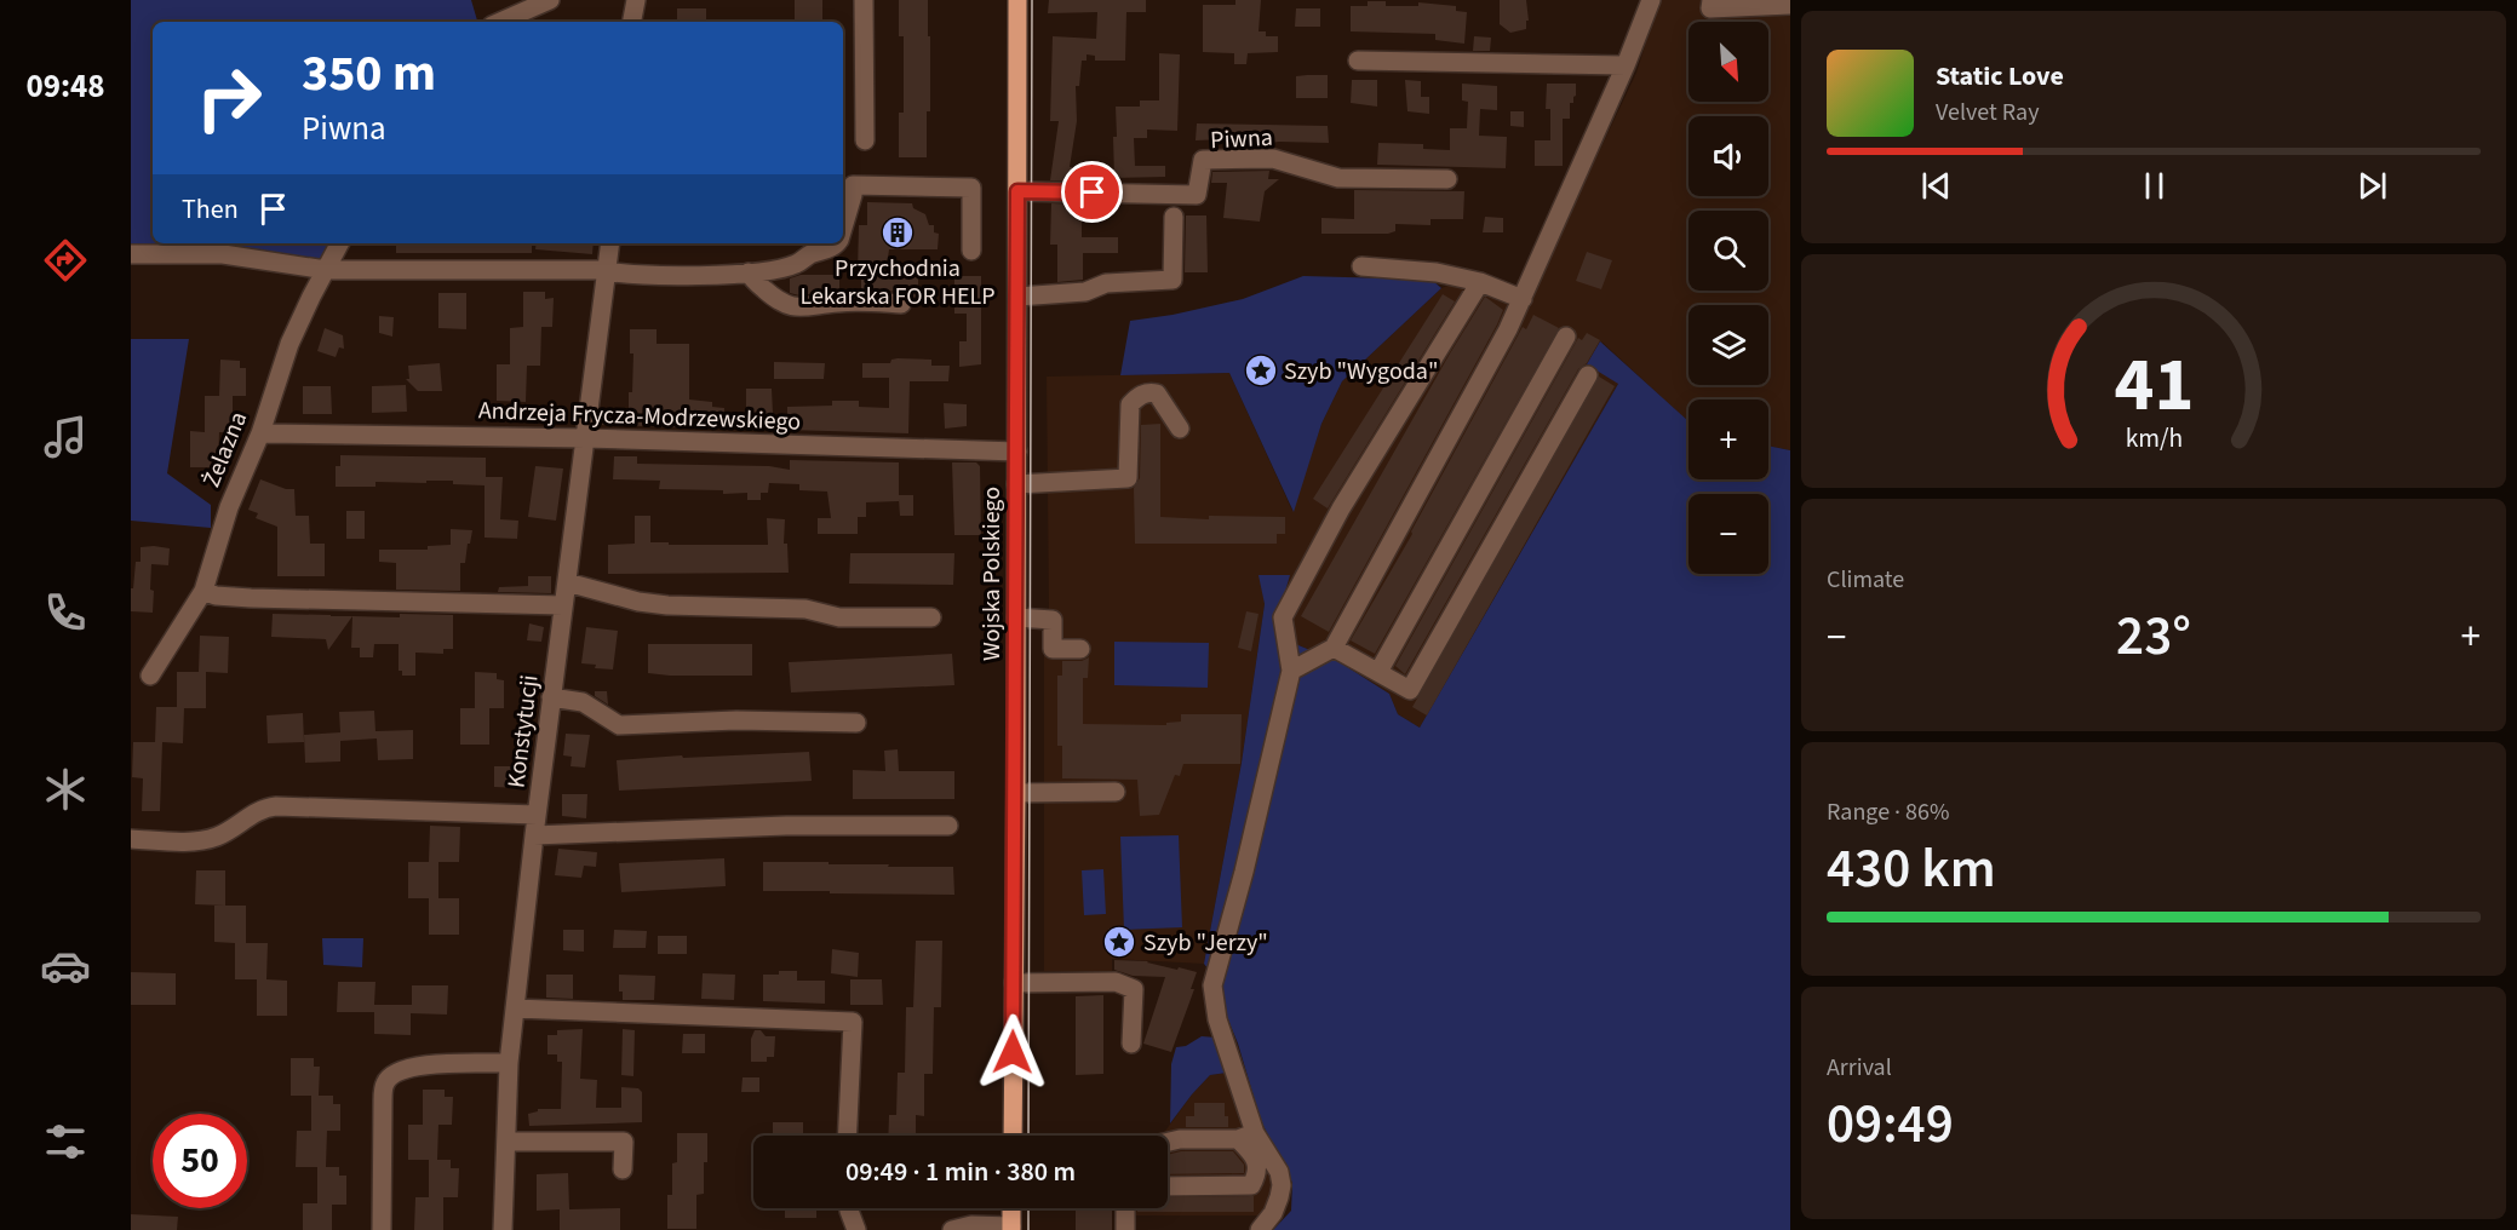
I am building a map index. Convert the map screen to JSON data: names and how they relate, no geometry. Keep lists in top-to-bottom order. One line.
{"streets":{"main road":["Wojska Polskiego"],"street":["Piwna","Andrzeja Frycza-Modrzewskiego","Żelazna","Konstytucji"]},"crossings":[["Piwna","Wojska Polskiego"],["Andrzeja Frycza-Modrzewskiego","Żelazna"],["Andrzeja Frycza-Modrzewskiego","Wojska Polskiego"],["Andrzeja Frycza-Modrzewskiego","Konstytucji"]],"places":{"building":["Przychodnia Lekarska FOR HELP"],"place":["Szyb \"Wygoda\"","Szyb \"Jerzy\""]},"north":"bottom right","page":{"tabs":"09:48","map_buttons":["+","−"],"turn":["350 m","Piwna"],"song":["Static Love","Velvet Ray"],"then":"Then","tile":["Climate",["Range · 86%","430 km"],["Arrival","09:49"]],"heat":["−","23°","+"],"limit":"50","trip":"09:49 · 1 min · 380 m","gauge":["41","km/h"]}}
